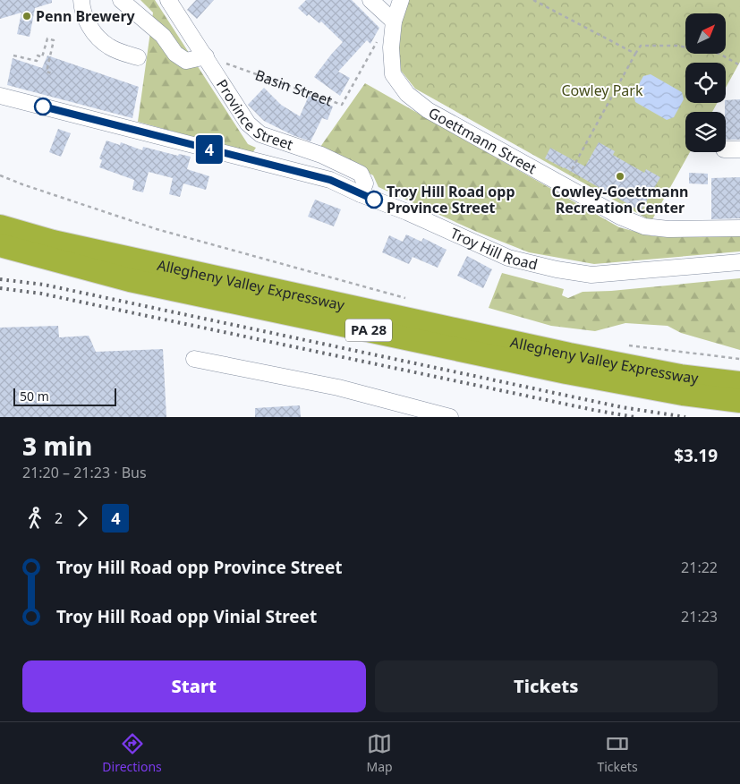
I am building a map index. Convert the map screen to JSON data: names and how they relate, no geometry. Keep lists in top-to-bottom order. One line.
{"streets":{"highway":["Allegheny Valley Expressway","PA 28"],"street":["Province Street","Goettmann Street","Troy Hill Road"],"path":["Basin Street"]},"crossings":[["Basin Street","Province Street"],["Basin Street","Goettmann Street"],["Province Street","Troy Hill Road"]],"parks":["Cowley Park"],"places":["Penn Brewery","Cowley-Goettmann Recreation Center","Troy Hill Road opp Province Street"],"lines":["bus line 4"],"scale_bar":"50 m","north":"top right","page":{"on_map":"4","scale":"50 m","heading":["3 min","21:20 – 21:23 · Bus","$3.19"],"legs":["2","4"],"list":[{"name":"Troy Hill Road opp Province Street","value":"21:22"},{"name":"Troy Hill Road opp Vinial Street","value":"21:23"}],"buttons":["Start","Tickets"],"tabs":["Directions","Map","Tickets"]}}
